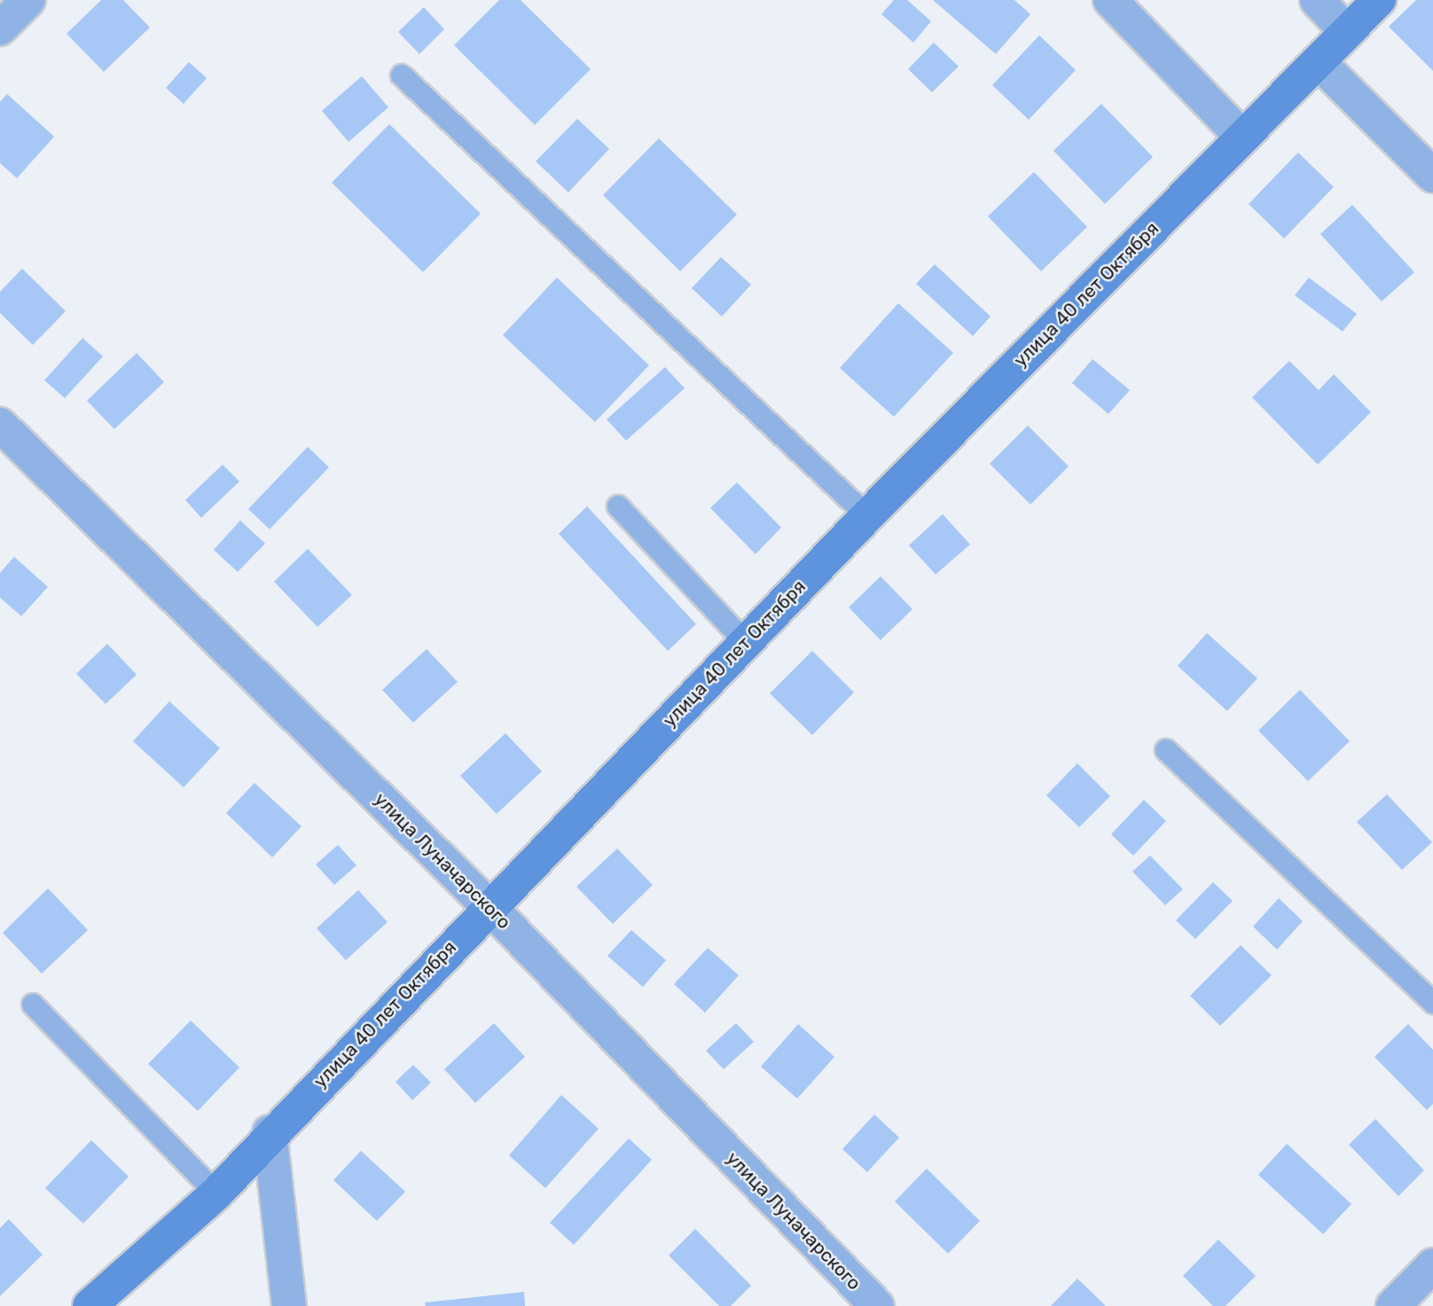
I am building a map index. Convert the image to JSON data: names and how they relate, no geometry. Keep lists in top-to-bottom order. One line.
{"streets":{"main road":["улица 40 лет Октября"],"street":["улица Луначарского"]},"crossings":[["улица 40 лет Октября","улица Луначарского"]]}
